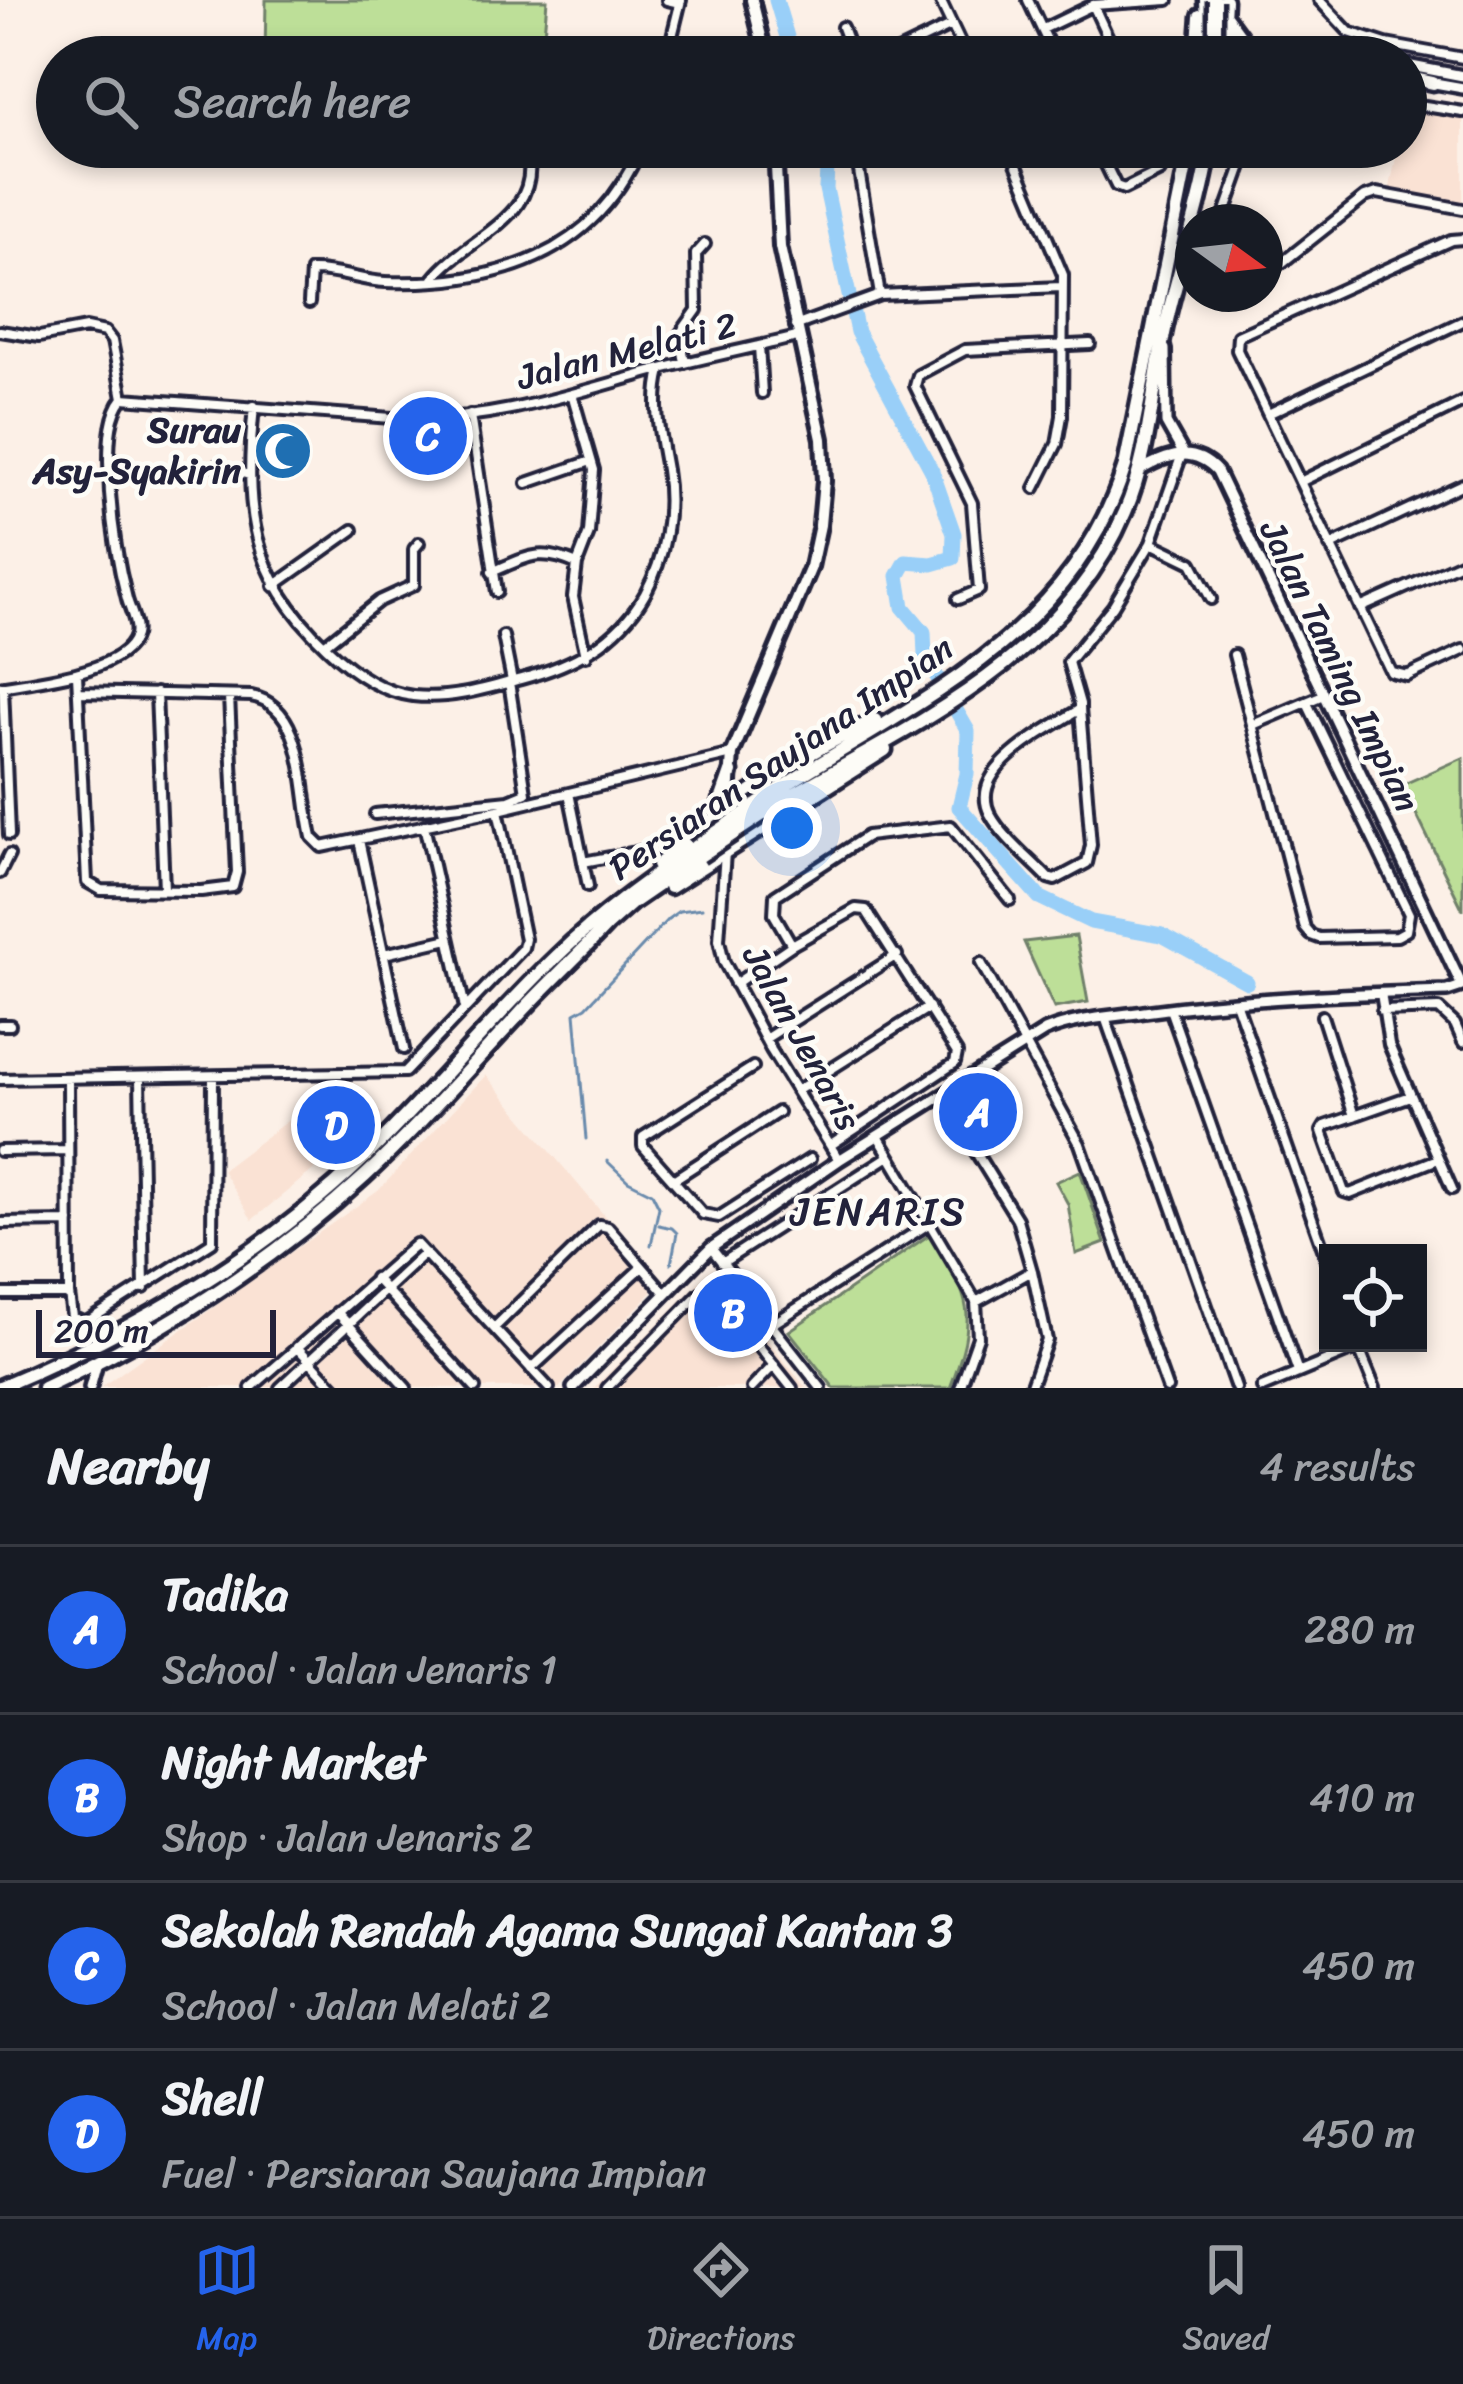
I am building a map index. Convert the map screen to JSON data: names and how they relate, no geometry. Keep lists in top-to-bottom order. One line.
{"streets":{"highway":["Persiaran Saujana Impian"],"street":["Jalan Melati 2","Jalan Taming Impian","Jalan Jenaris"]},"crossings":[["Jalan Taming Impian","Jalan Jenaris"]],"districts":["JENARIS"],"places":{"mosque":["Surau Asy-Syakirin"]},"scale_bar":"200 m","north":"right","page":{"search":"Search here","pins":["C","A","D","B"],"scale":"200 m","heading":["Nearby","4 results"],"list":[{"mark":"A","name":"Tadika","note":"School · Jalan Jenaris 1","value":"280 m"},{"mark":"B","name":"Night Market","note":"Shop · Jalan Jenaris 2","value":"410 m"},{"mark":"C","name":"Sekolah Rendah Agama Sungai Kantan 3","note":"School · Jalan Melati 2","value":"450 m"},{"mark":"D","name":"Shell","note":"Fuel · Persiaran Saujana Impian","value":"450 m"}],"nav":["Map","Directions","Saved"]}}
